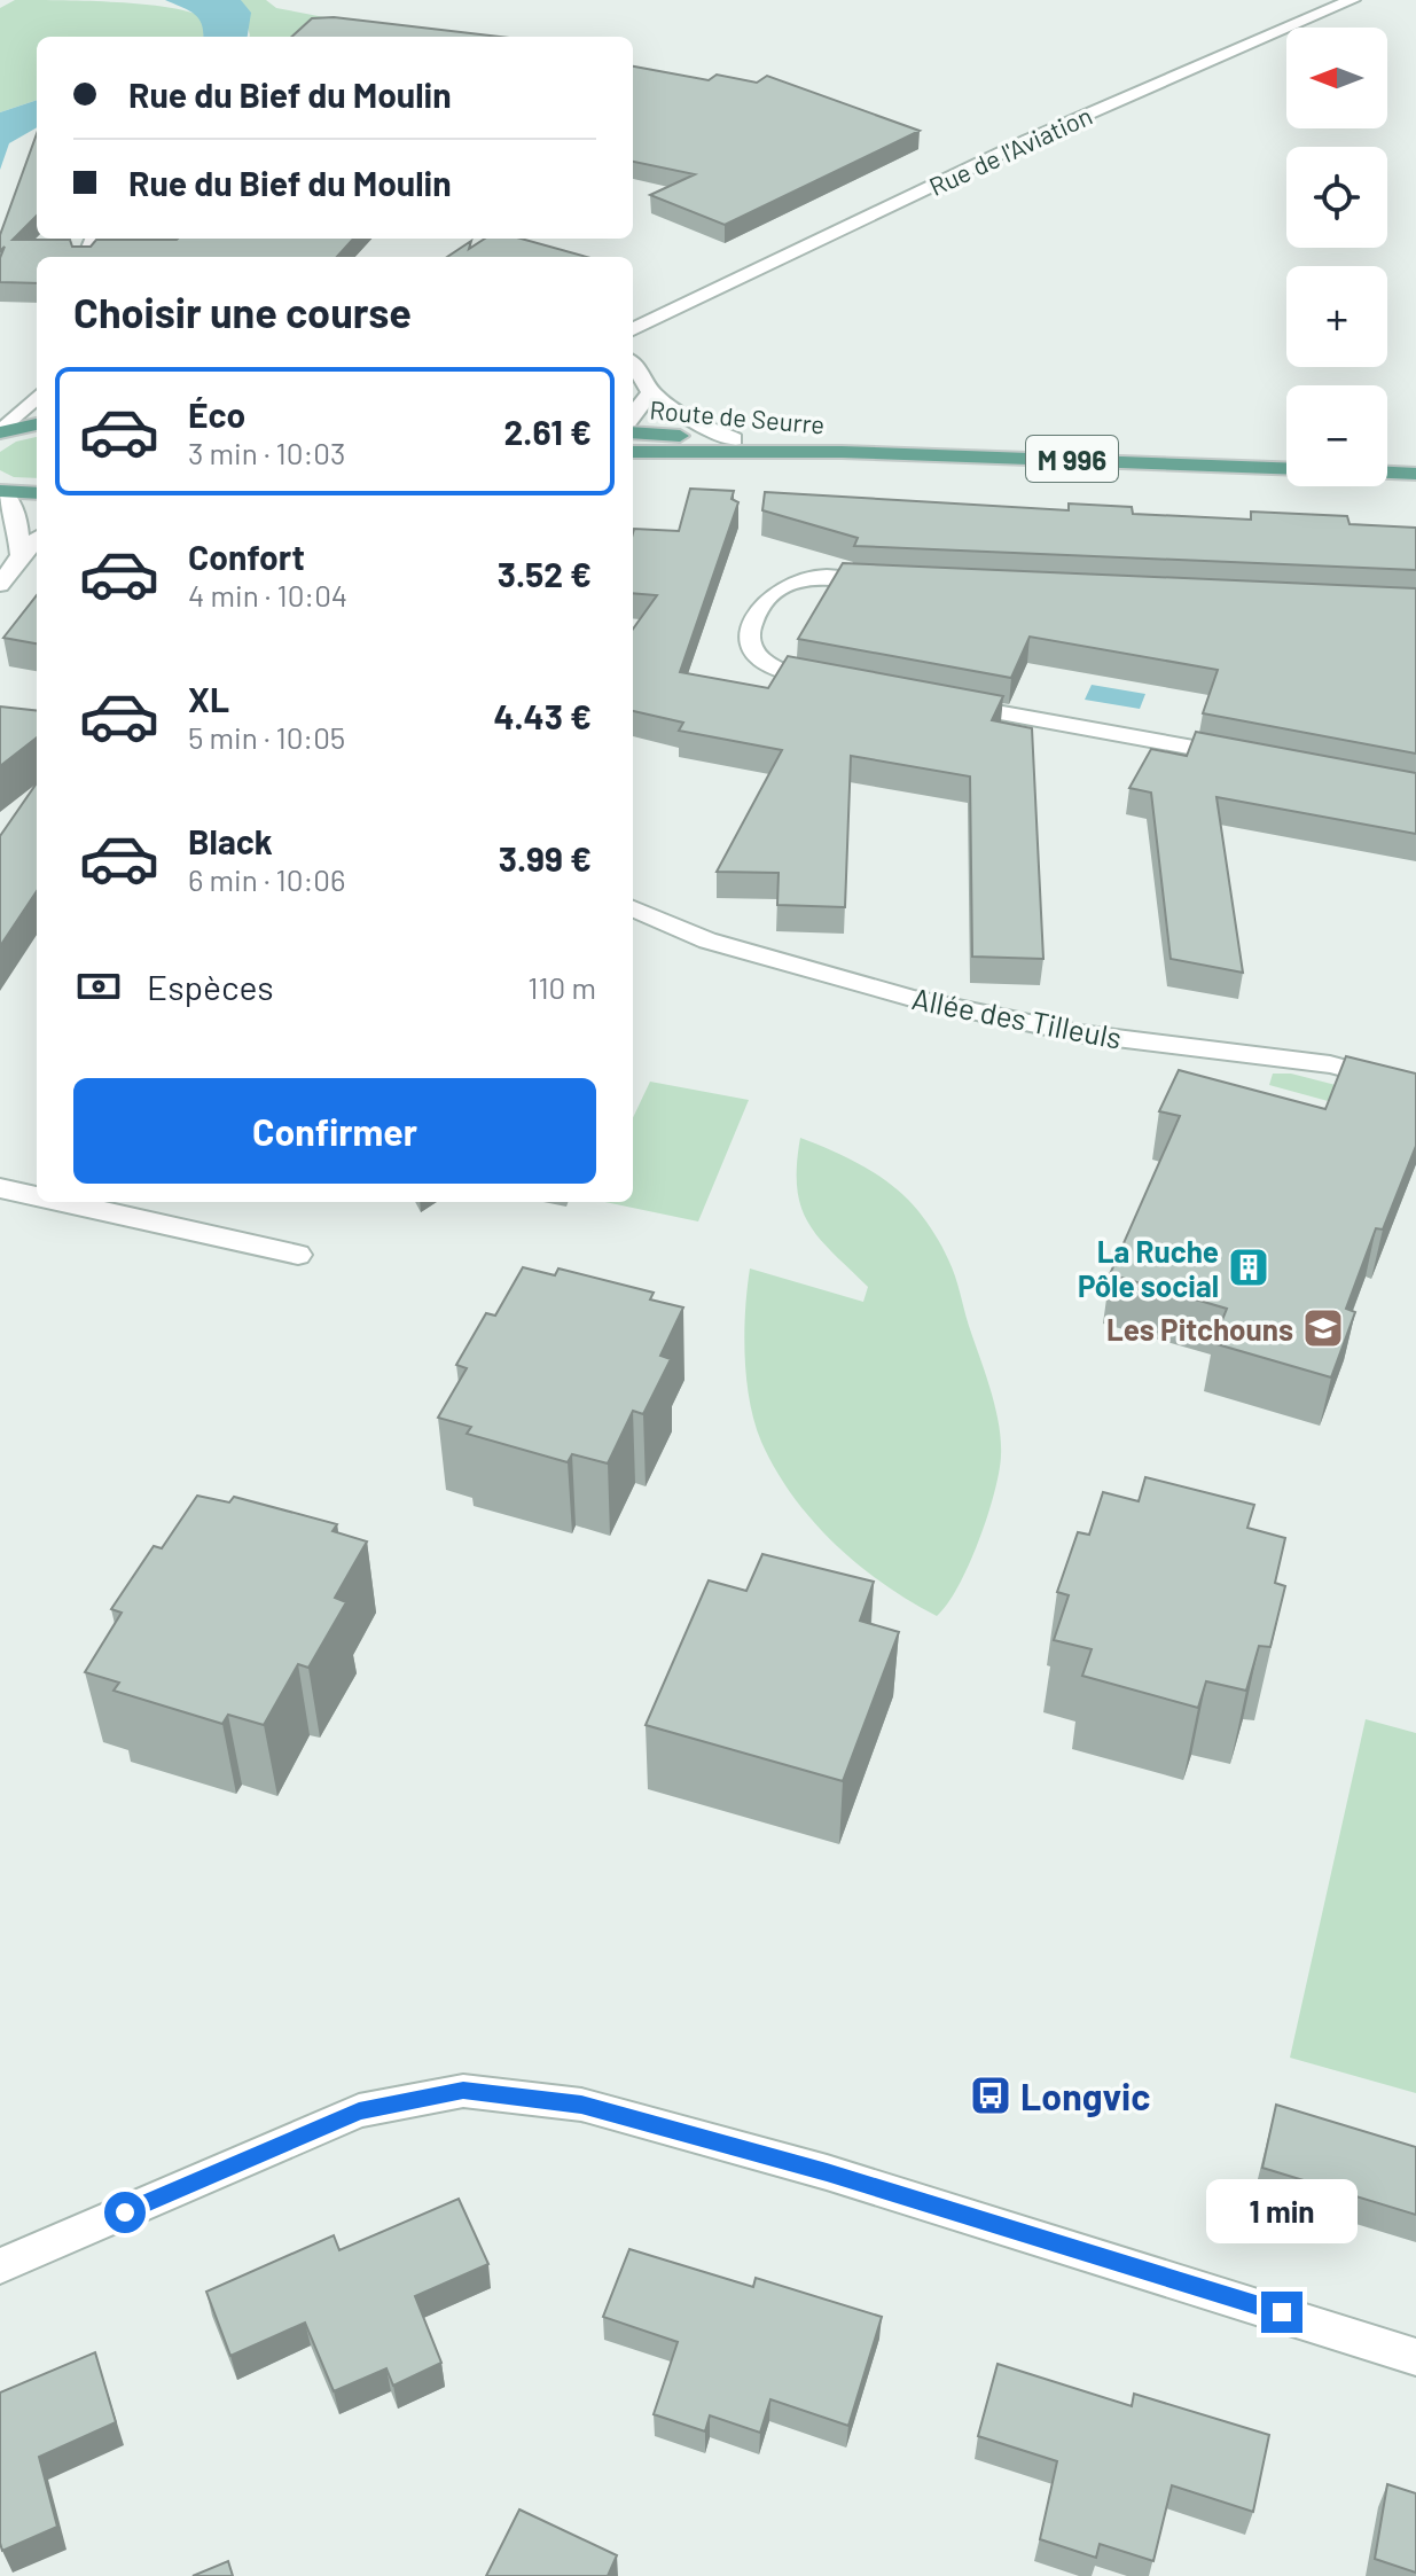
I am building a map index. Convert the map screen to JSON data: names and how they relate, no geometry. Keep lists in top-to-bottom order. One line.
{"streets":{"main road":["Route de Seurre","M 996"],"street":["Rue de l'Aviation","Allée des Tilleuls"]},"places":{"building":["La Ruche Pôle social"],"school or university":["Les Pitchouns"],"bus stop":["Longvic"]},"north":"left","page":{"map_buttons":["+","−"],"banner":["Rue du Bief du Moulin","Rue du Bief du Moulin"],"heading":"Choisir une course","list":[{"name":"Éco","note":"3 min · 10:03","value":"2.61 €"},{"name":"Confort","note":"4 min · 10:04","value":"3.52 €"},{"name":"XL","note":"5 min · 10:05","value":"4.43 €"},{"name":"Black","note":"6 min · 10:06","value":"3.99 €"}],"pay":["Espèces","110 m"],"buttons":"Confirmer","bubble":"1 min"}}
